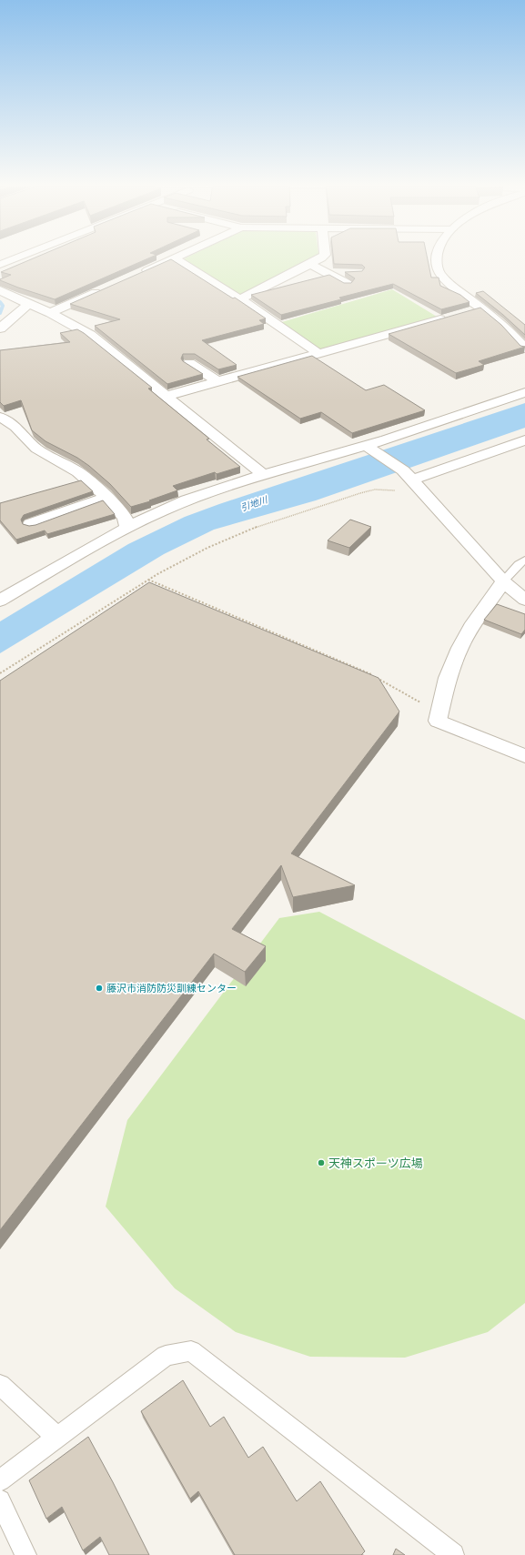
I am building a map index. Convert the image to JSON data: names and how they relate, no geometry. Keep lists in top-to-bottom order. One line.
{"water":["引地川"],"places":["藤沢市消防防災訓練センター","天神スポーツ広場"]}
